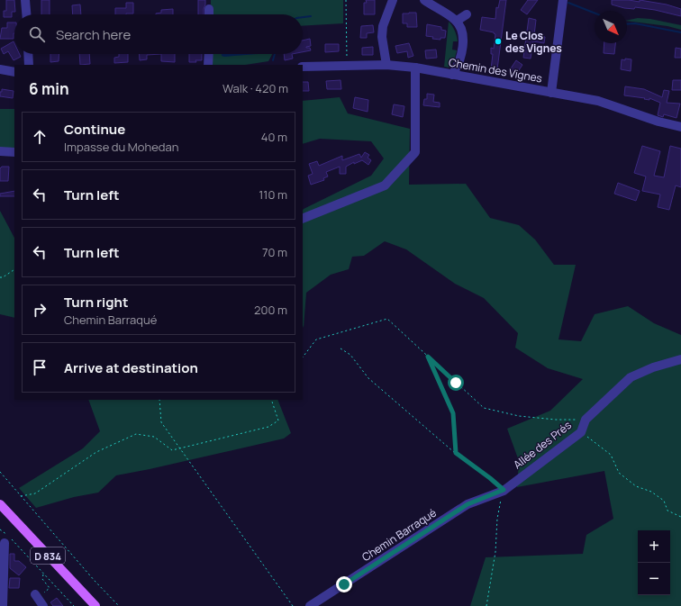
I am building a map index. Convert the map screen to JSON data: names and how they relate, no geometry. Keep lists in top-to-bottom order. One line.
{"streets":{"main road":["D 834"],"street":["Chemin des Vignes","Allée des Prés","Chemin Barraqué"]},"crossings":[["Allée des Prés","Chemin Barraqué"]],"places":["Le Clos des Vignes"],"north":"bottom right","page":{"search":"Search here","heading":["6 min","Walk · 420 m"],"list":[["Continue","Impasse du Mohedan","40 m"],["Turn left","110 m"],["Turn left","70 m"],["Turn right","Chemin Barraqué","200 m"],"Arrive at destination"],"map_buttons":["+","−"]}}
